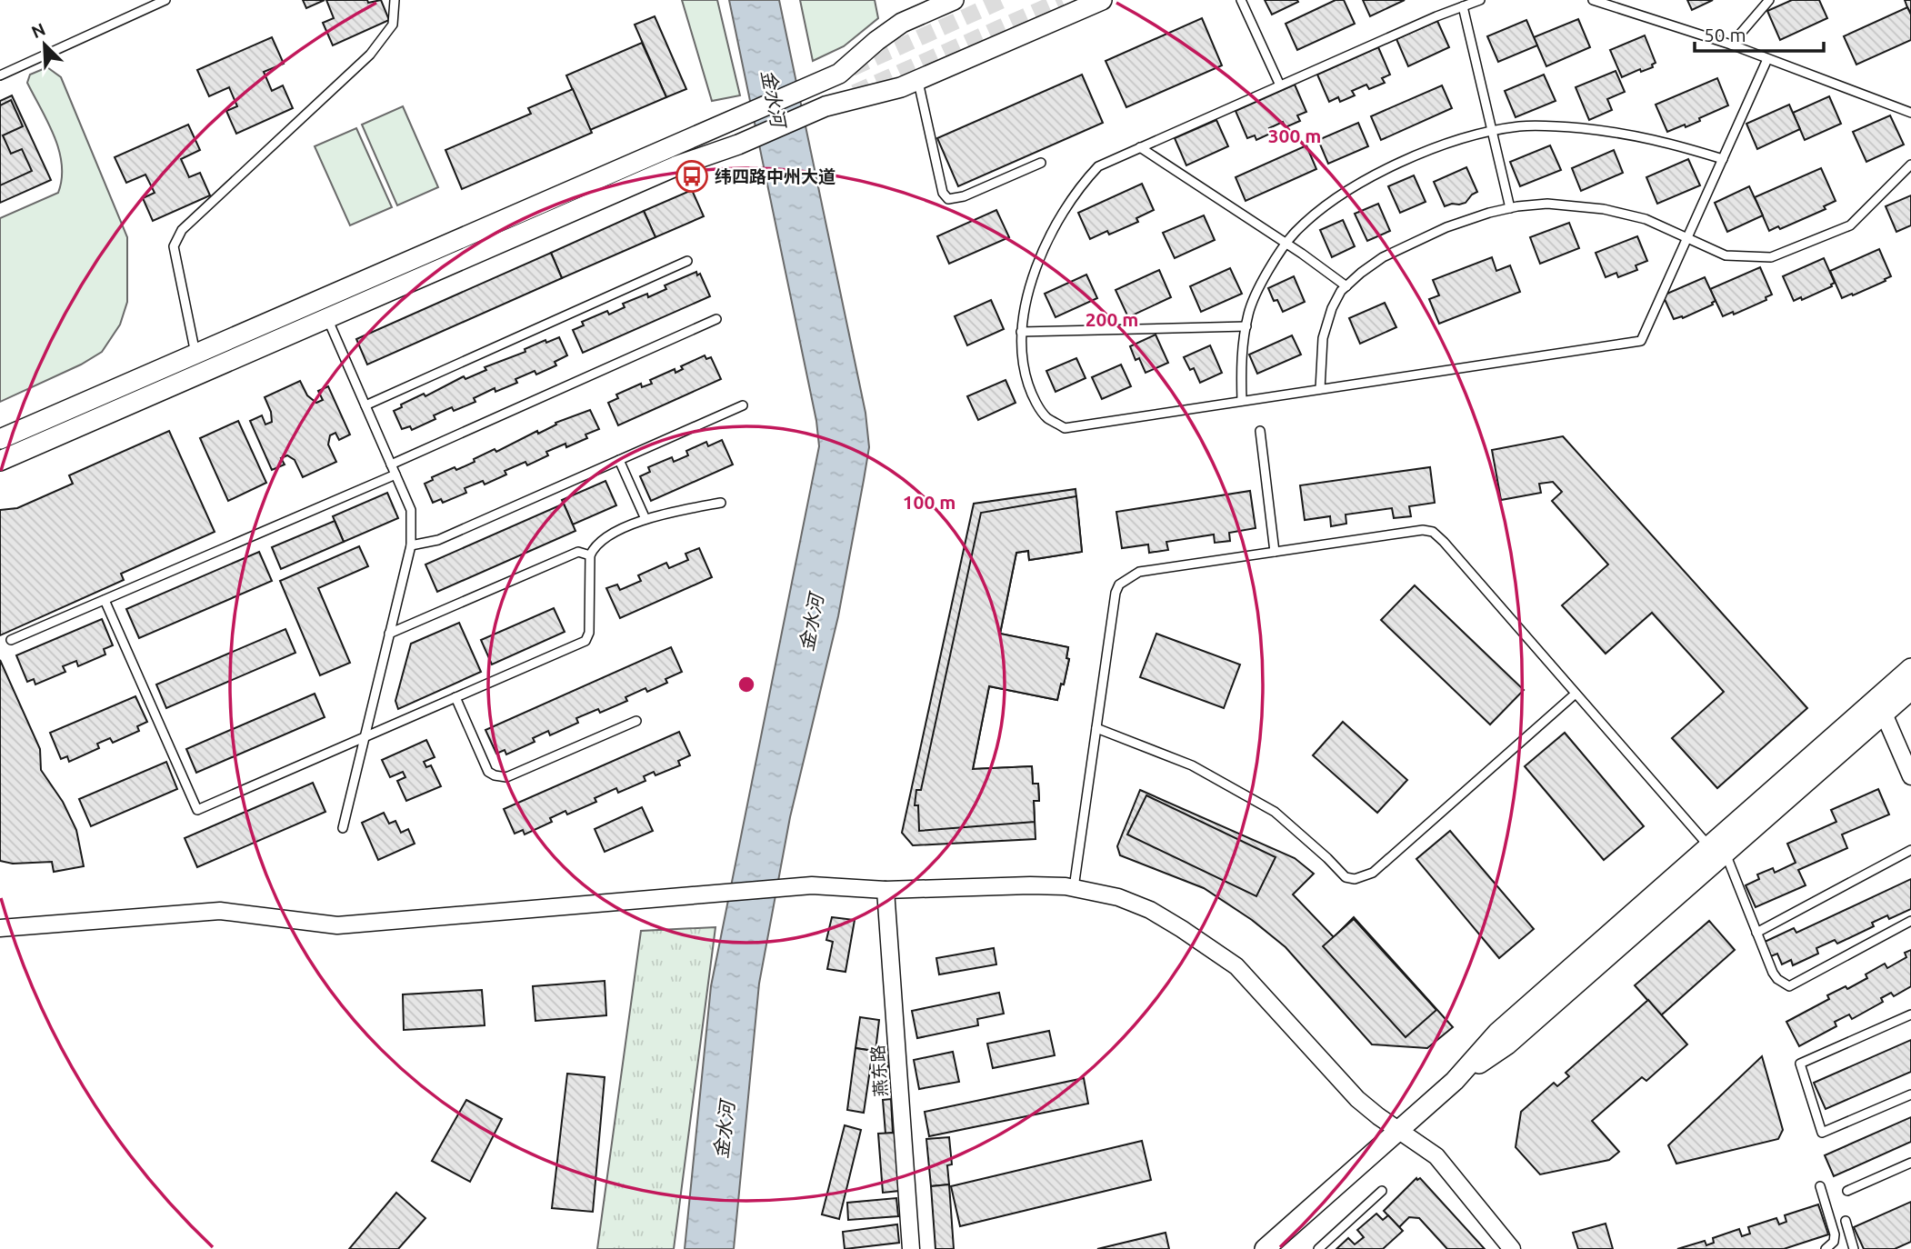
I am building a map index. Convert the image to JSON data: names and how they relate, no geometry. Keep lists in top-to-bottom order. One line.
{"streets":{"street":["燕东路"]},"water":["金水河"],"places":{"bus stop":["纬四路中州大道"]},"scale_bar":"50 m","north":"top left","rings":["300 m","200 m","100 m"]}
